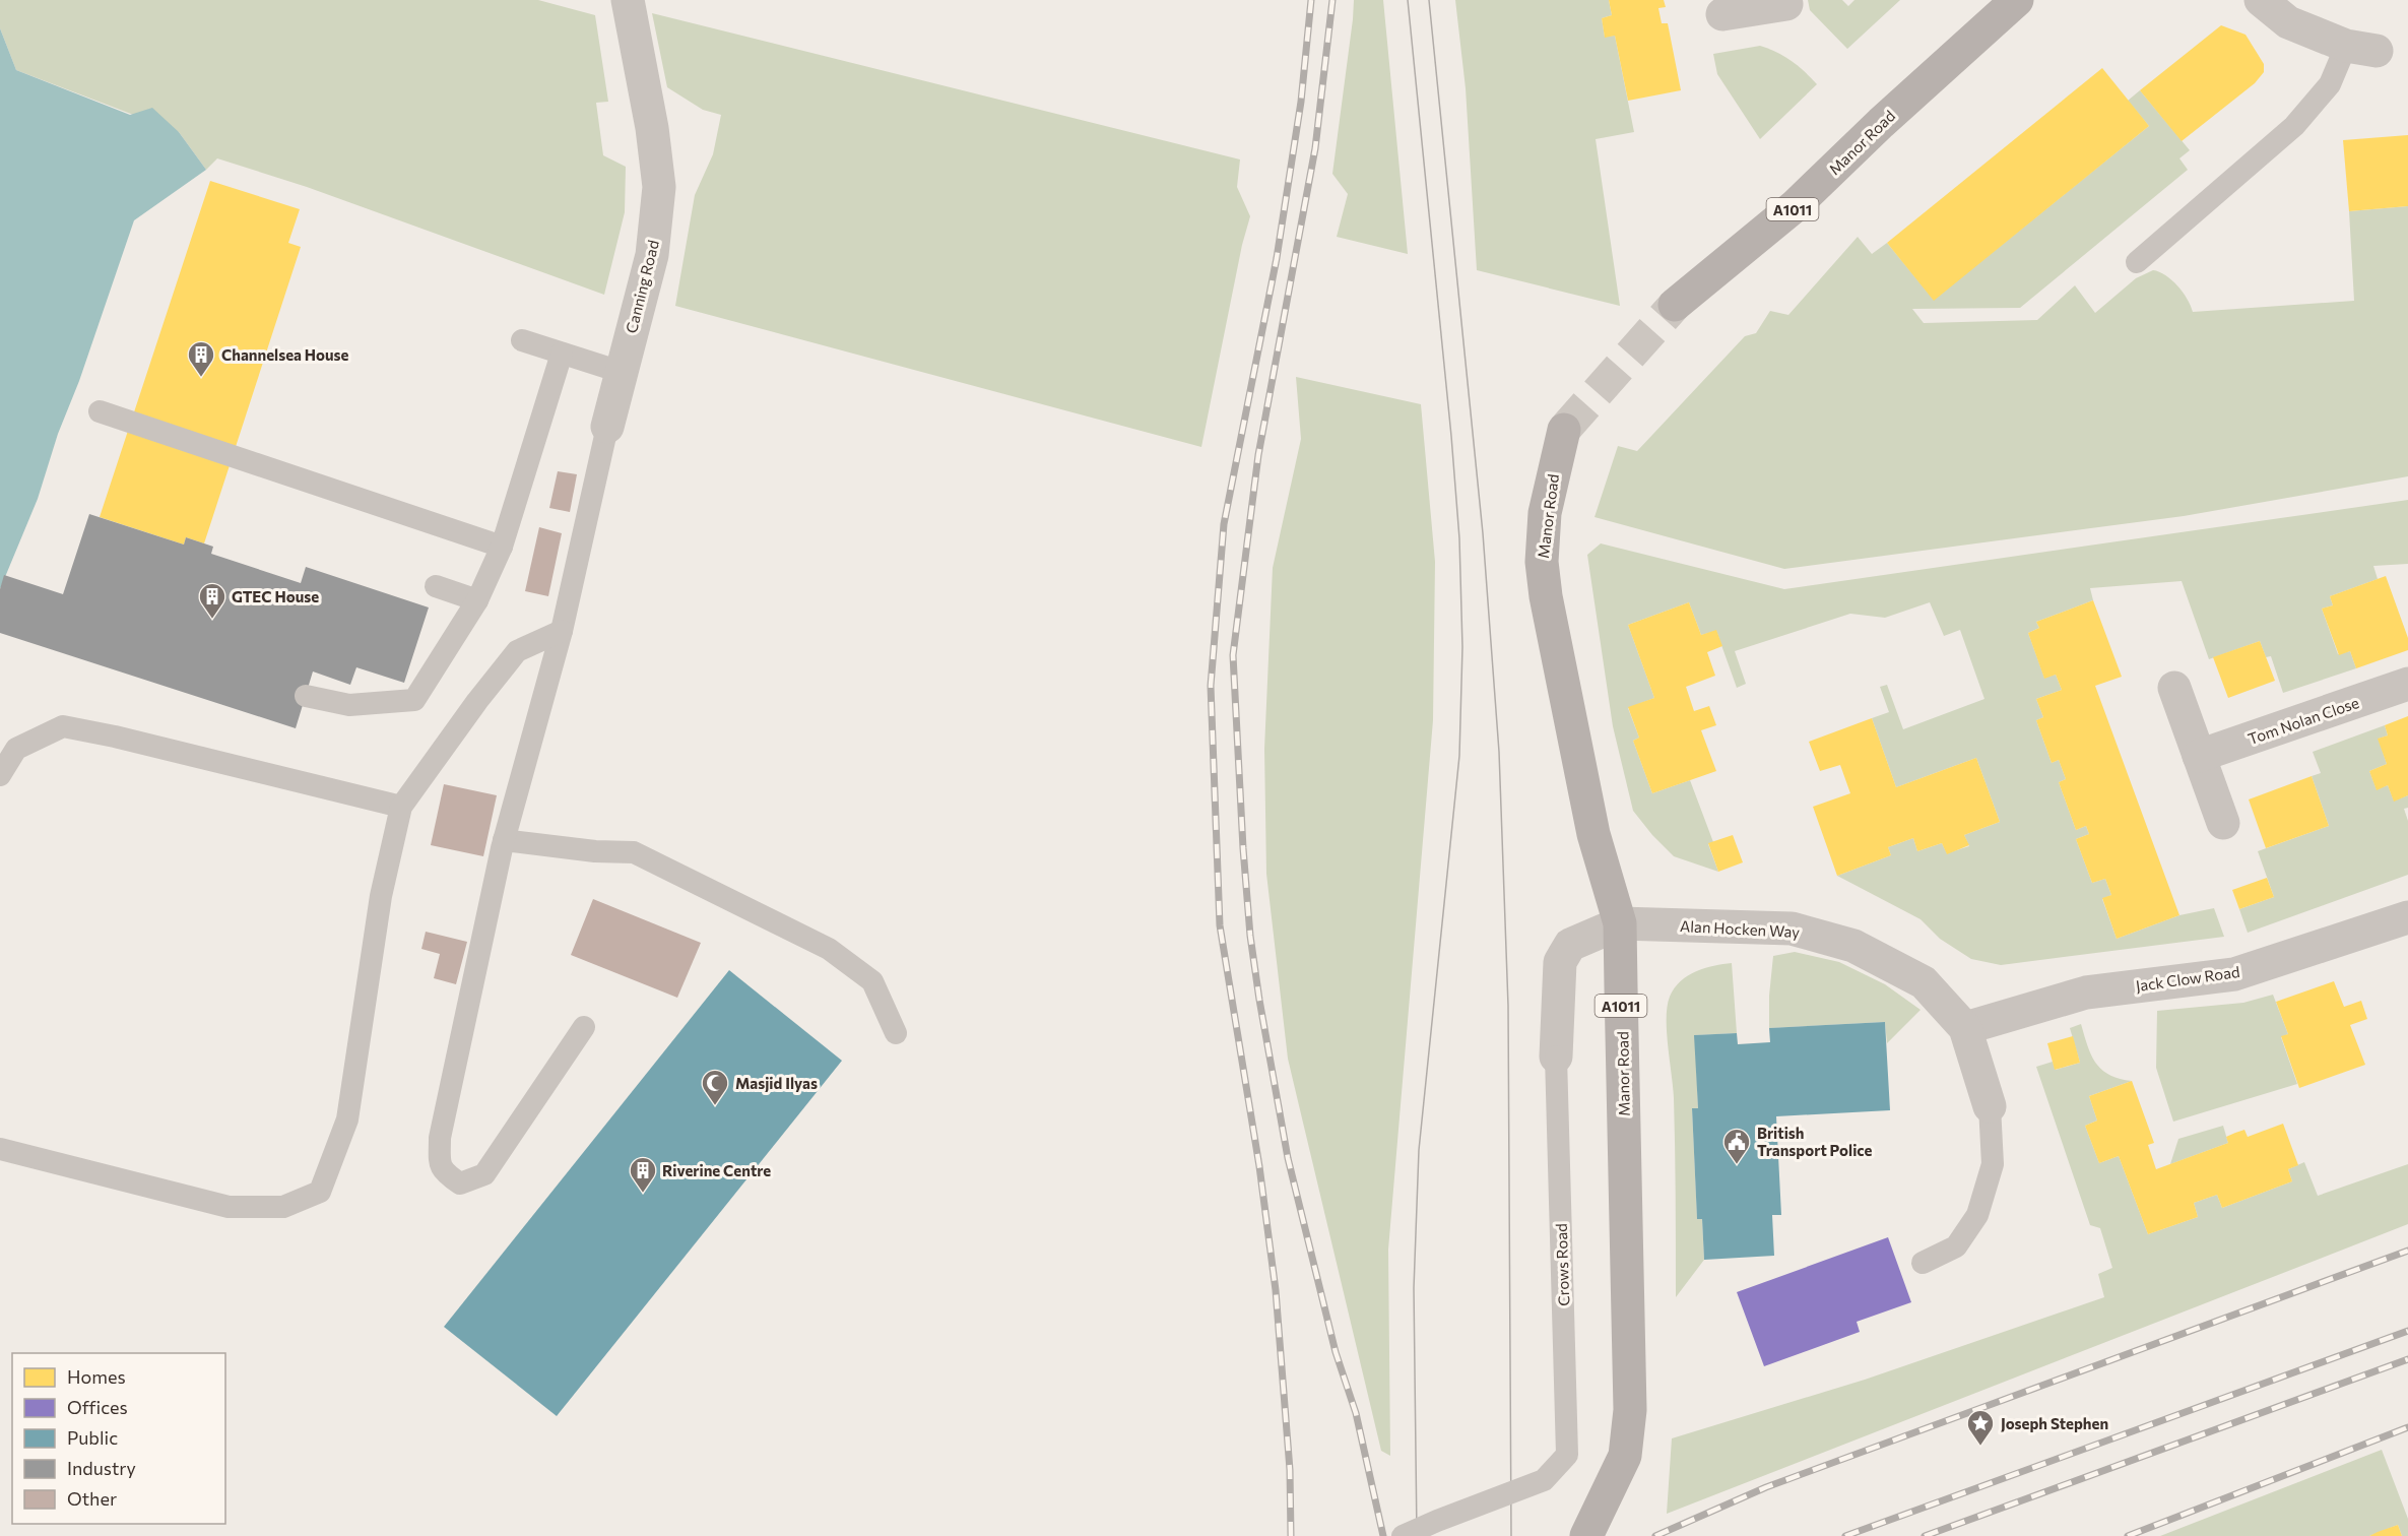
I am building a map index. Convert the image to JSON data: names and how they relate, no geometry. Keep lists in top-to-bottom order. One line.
{"streets":{"main road":["Manor Road","A1011"],"street":["Canning Road","Tom Nolan Close","Alan Hocken Way","Jack Clow Road","Crows Road"]},"crossings":[["Manor Road","Alan Hocken Way"],["Manor Road","Crows Road"],["Alan Hocken Way","Jack Clow Road"],["Alan Hocken Way","Crows Road"]],"places":{"building":["Channelsea House","GTEC House","Riverine Centre"],"mosque":["Masjid Ilyas"],"public building":["British Transport Police"],"place":["Joseph Stephen"]},"legend":["Homes","Offices","Public","Industry","Other"]}
